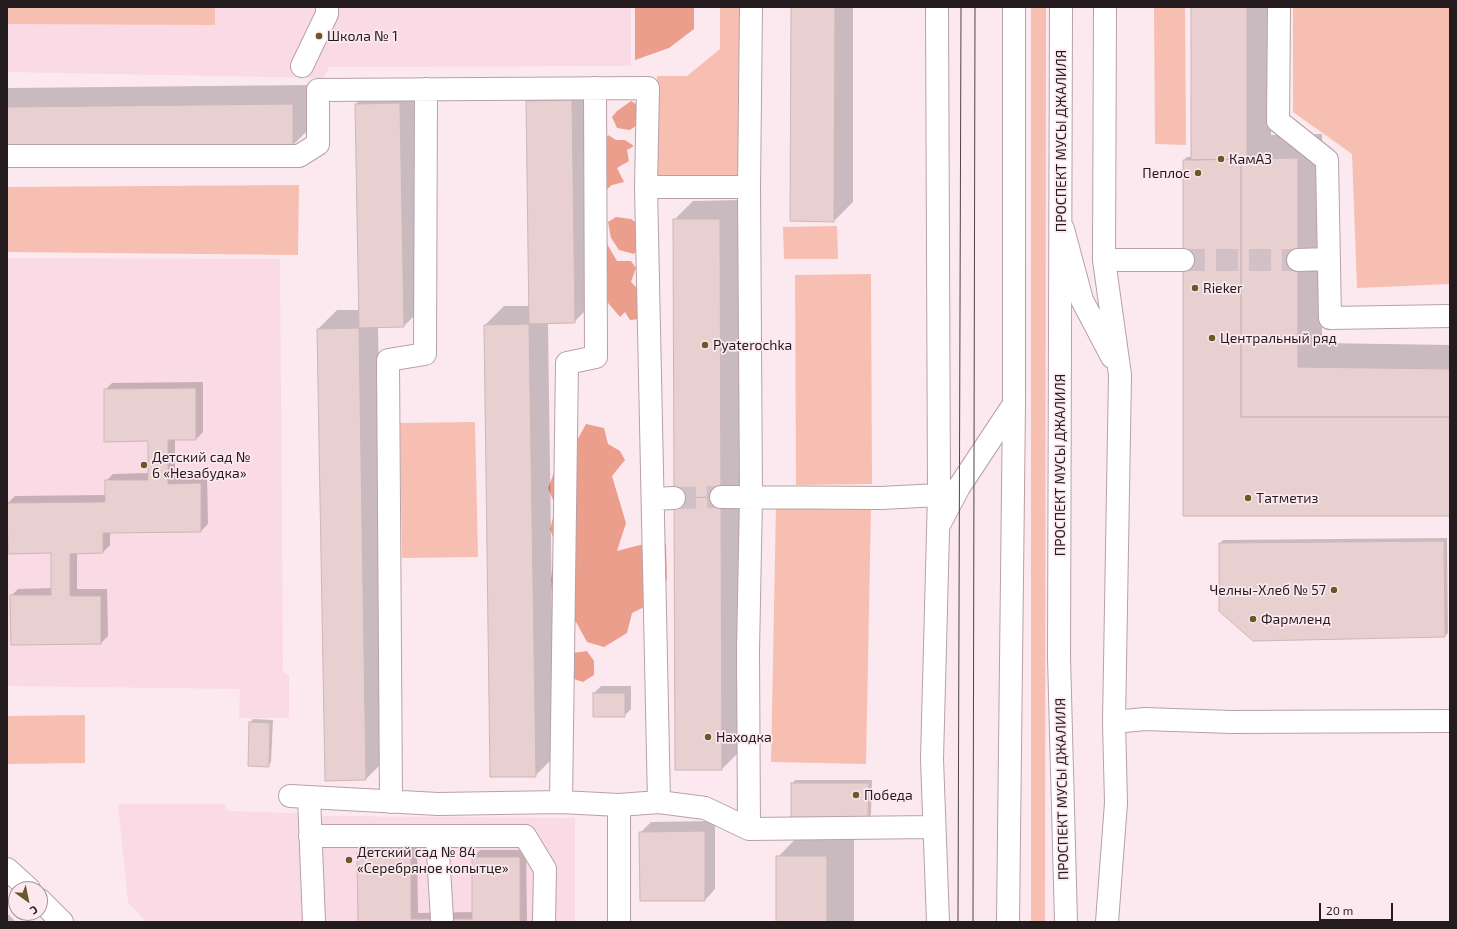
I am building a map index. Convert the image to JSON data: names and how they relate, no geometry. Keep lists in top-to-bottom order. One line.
{"streets":{"street":["ПРОСПЕКТ МУСЫ ДЖАЛИЛЯ"]},"places":["Школа № 1","КамАЗ","Пеплос","Rieker","Центральный ряд","Pyaterochka","Детский сад № 6 «Незабудка»","Татметиз","Челны-Хлеб № 57","Фармленд","Находка","Победа","Детский сад № 84 «Серебряное копытце»"],"scale_bar":"20 m","north":"bottom right"}
